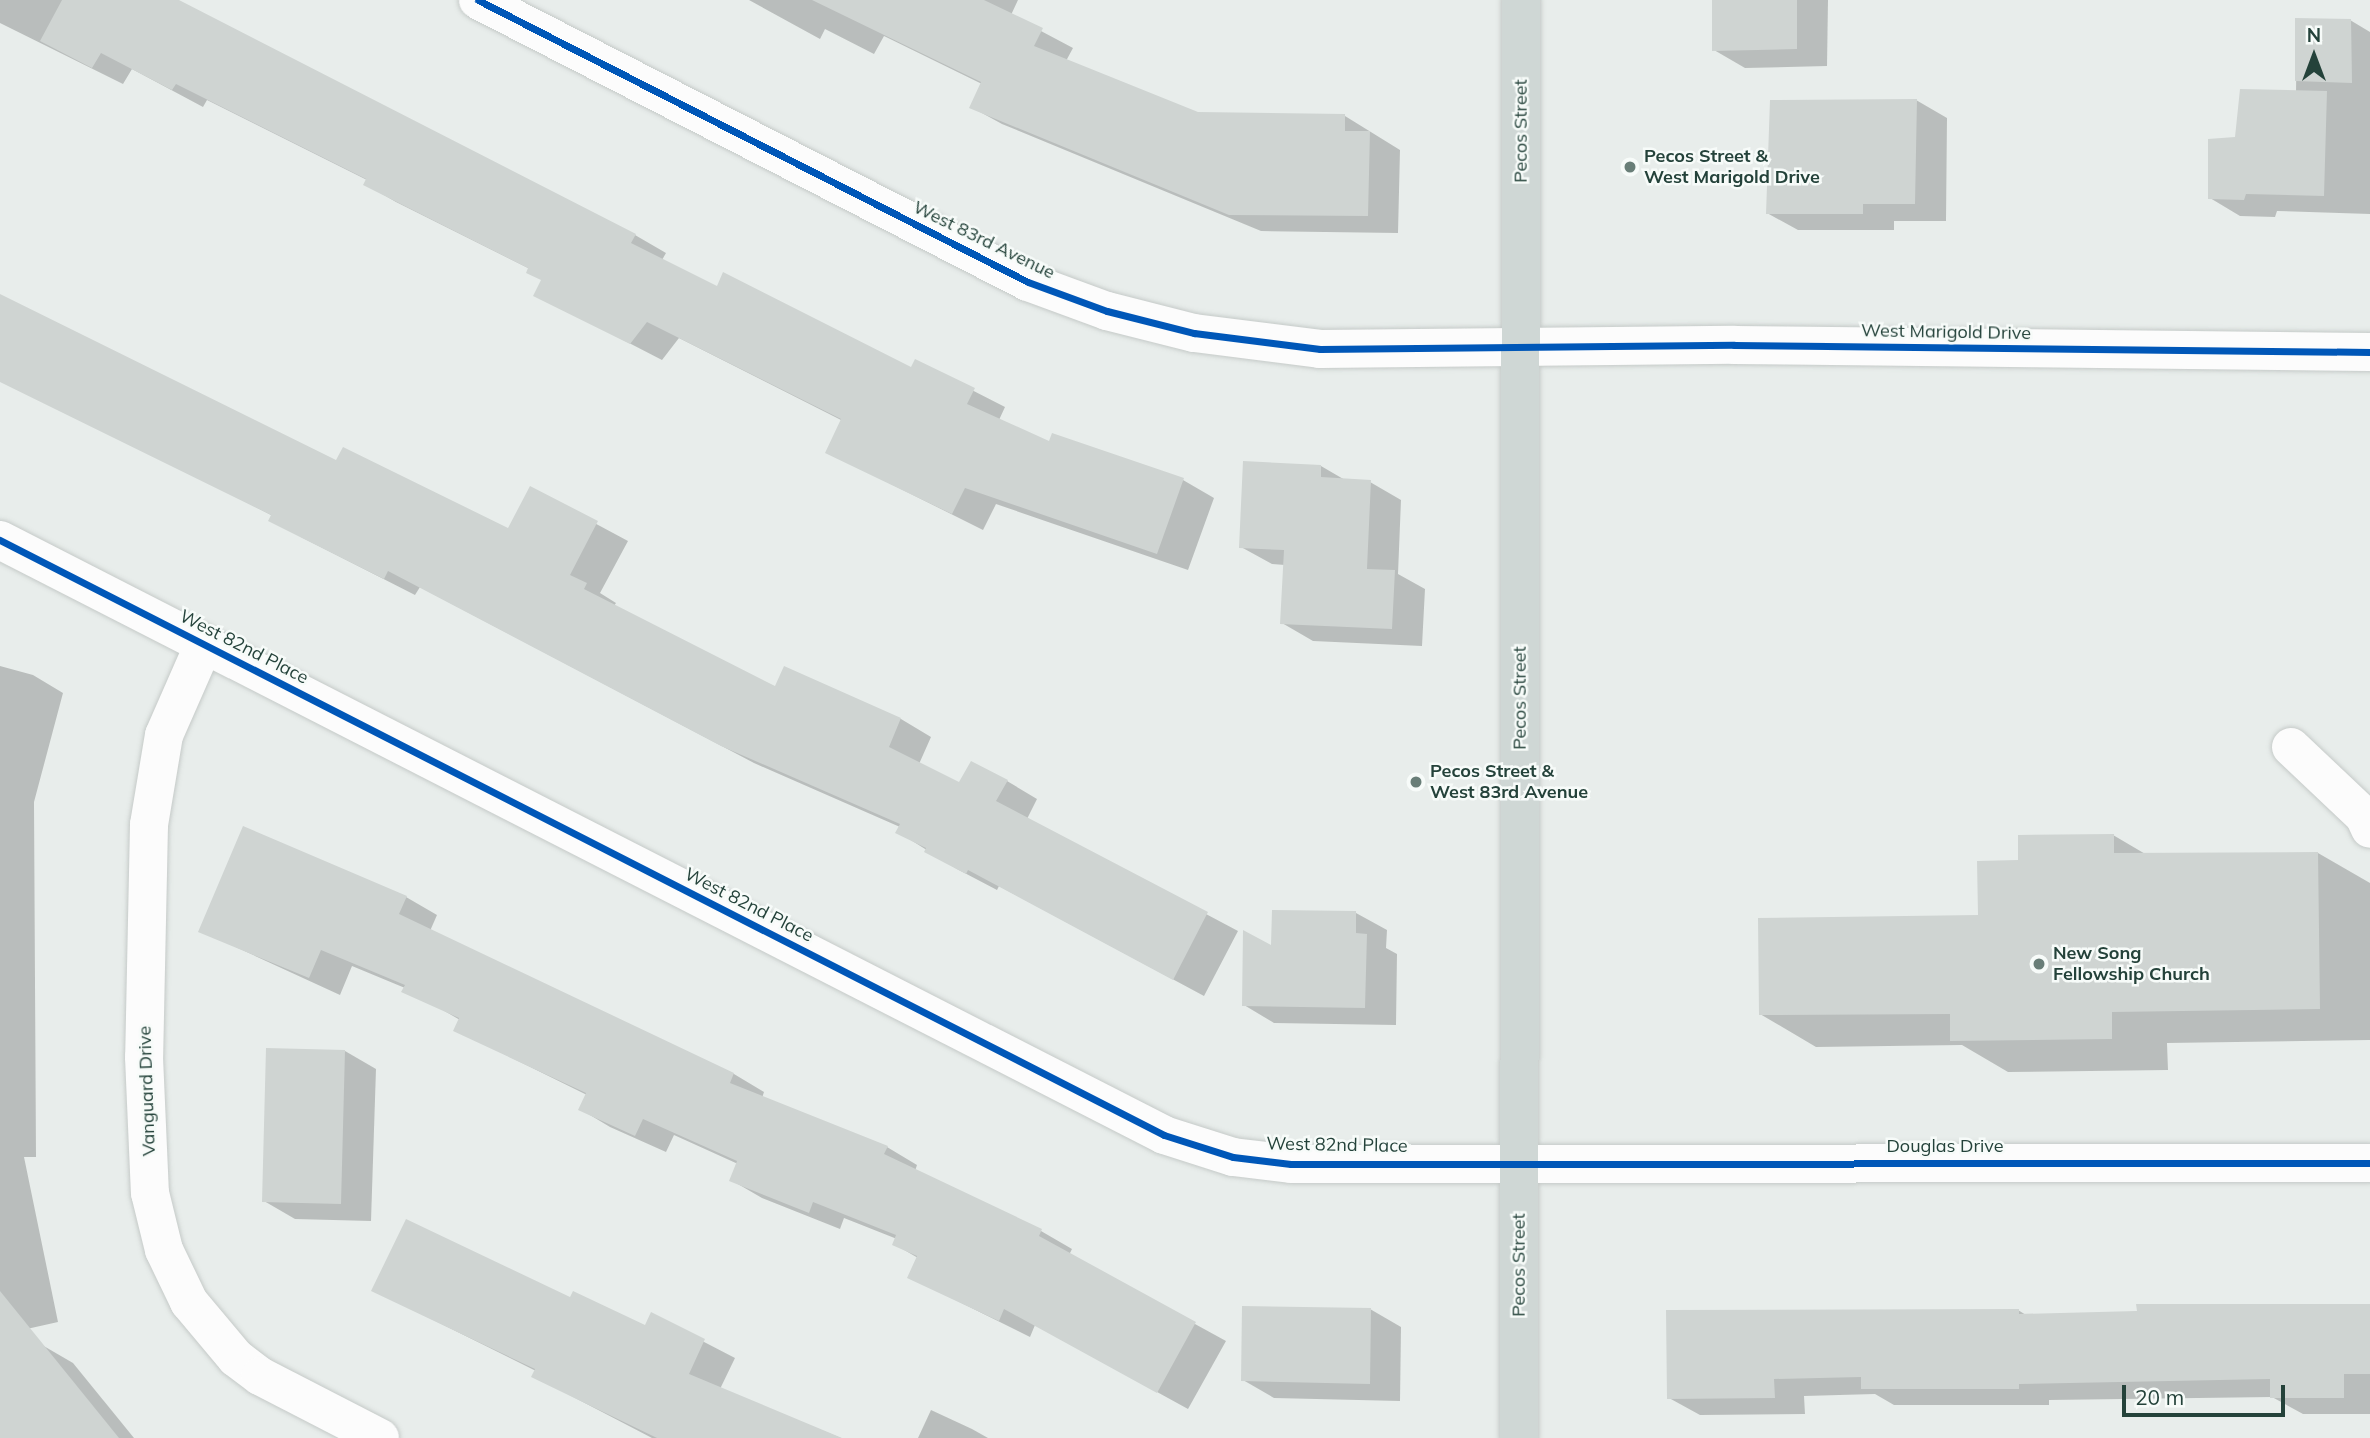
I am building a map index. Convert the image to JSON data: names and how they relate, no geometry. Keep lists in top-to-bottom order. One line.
{"streets":{"main road":["Pecos Street"],"street":["West 83rd Avenue","West Marigold Drive","West 82nd Place","Vanguard Drive","Douglas Drive"]},"crossings":[["Pecos Street","West 83rd Avenue"],["Pecos Street","West Marigold Drive"],["Pecos Street","West 82nd Place"],["Pecos Street","Douglas Drive"],["West 83rd Avenue","West Marigold Drive"],["West 82nd Place","Vanguard Drive"],["West 82nd Place","Douglas Drive"]],"places":["Pecos Street & West Marigold Drive","Pecos Street & West 83rd Avenue","New Song Fellowship Church"],"scale_bar":"20 m","north":"top"}
